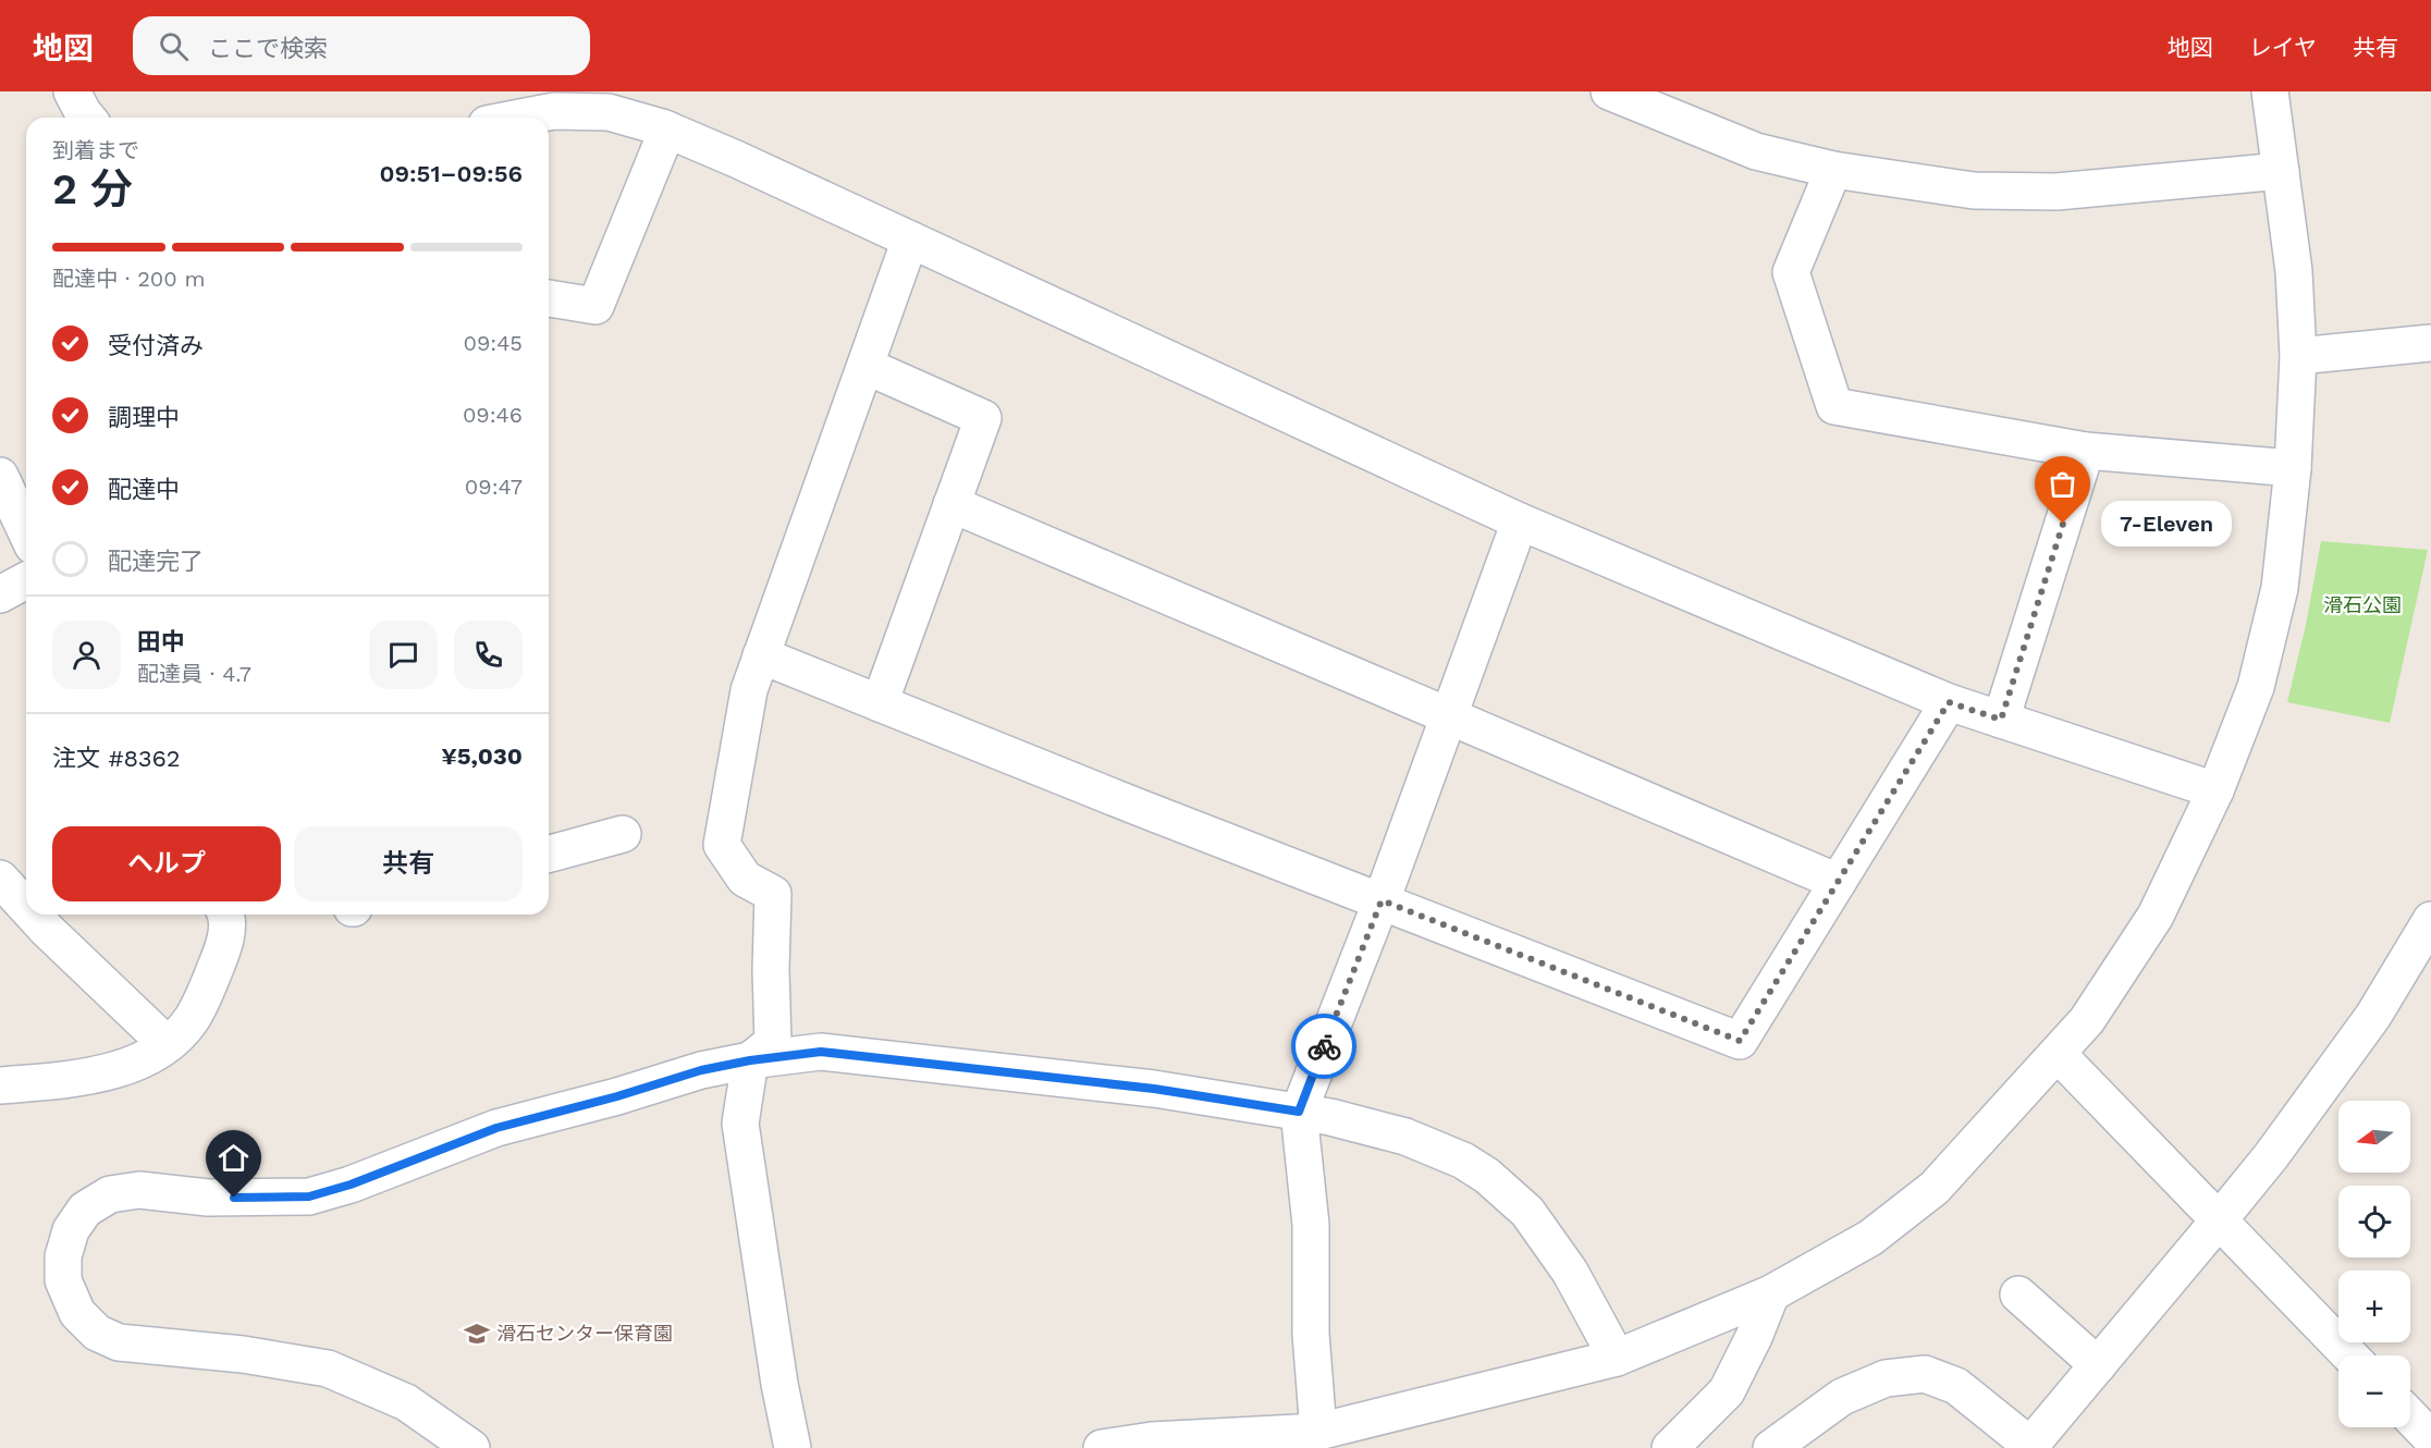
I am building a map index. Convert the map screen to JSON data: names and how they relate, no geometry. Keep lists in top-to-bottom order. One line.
{"parks":["滑石公園"],"places":{"other":["7-Eleven"],"school or university":["滑石センター保育園"]},"north":"left","page":{"header":"地図","search":"ここで検索","nav":["地図","レイヤ","共有"],"heading":["2 分","到着まで","09:51–09:56"],"panel":["田中","配達員 · 4.7","注文 #8362","¥5,030"],"bar":"配達中 · 200 m","list":[["受付済み","09:45"],["調理中","09:46"],["配達中","09:47"],"配達完了"],"bubble":"7-Eleven","buttons":["ヘルプ","共有"],"map_buttons":["+","−"]}}
